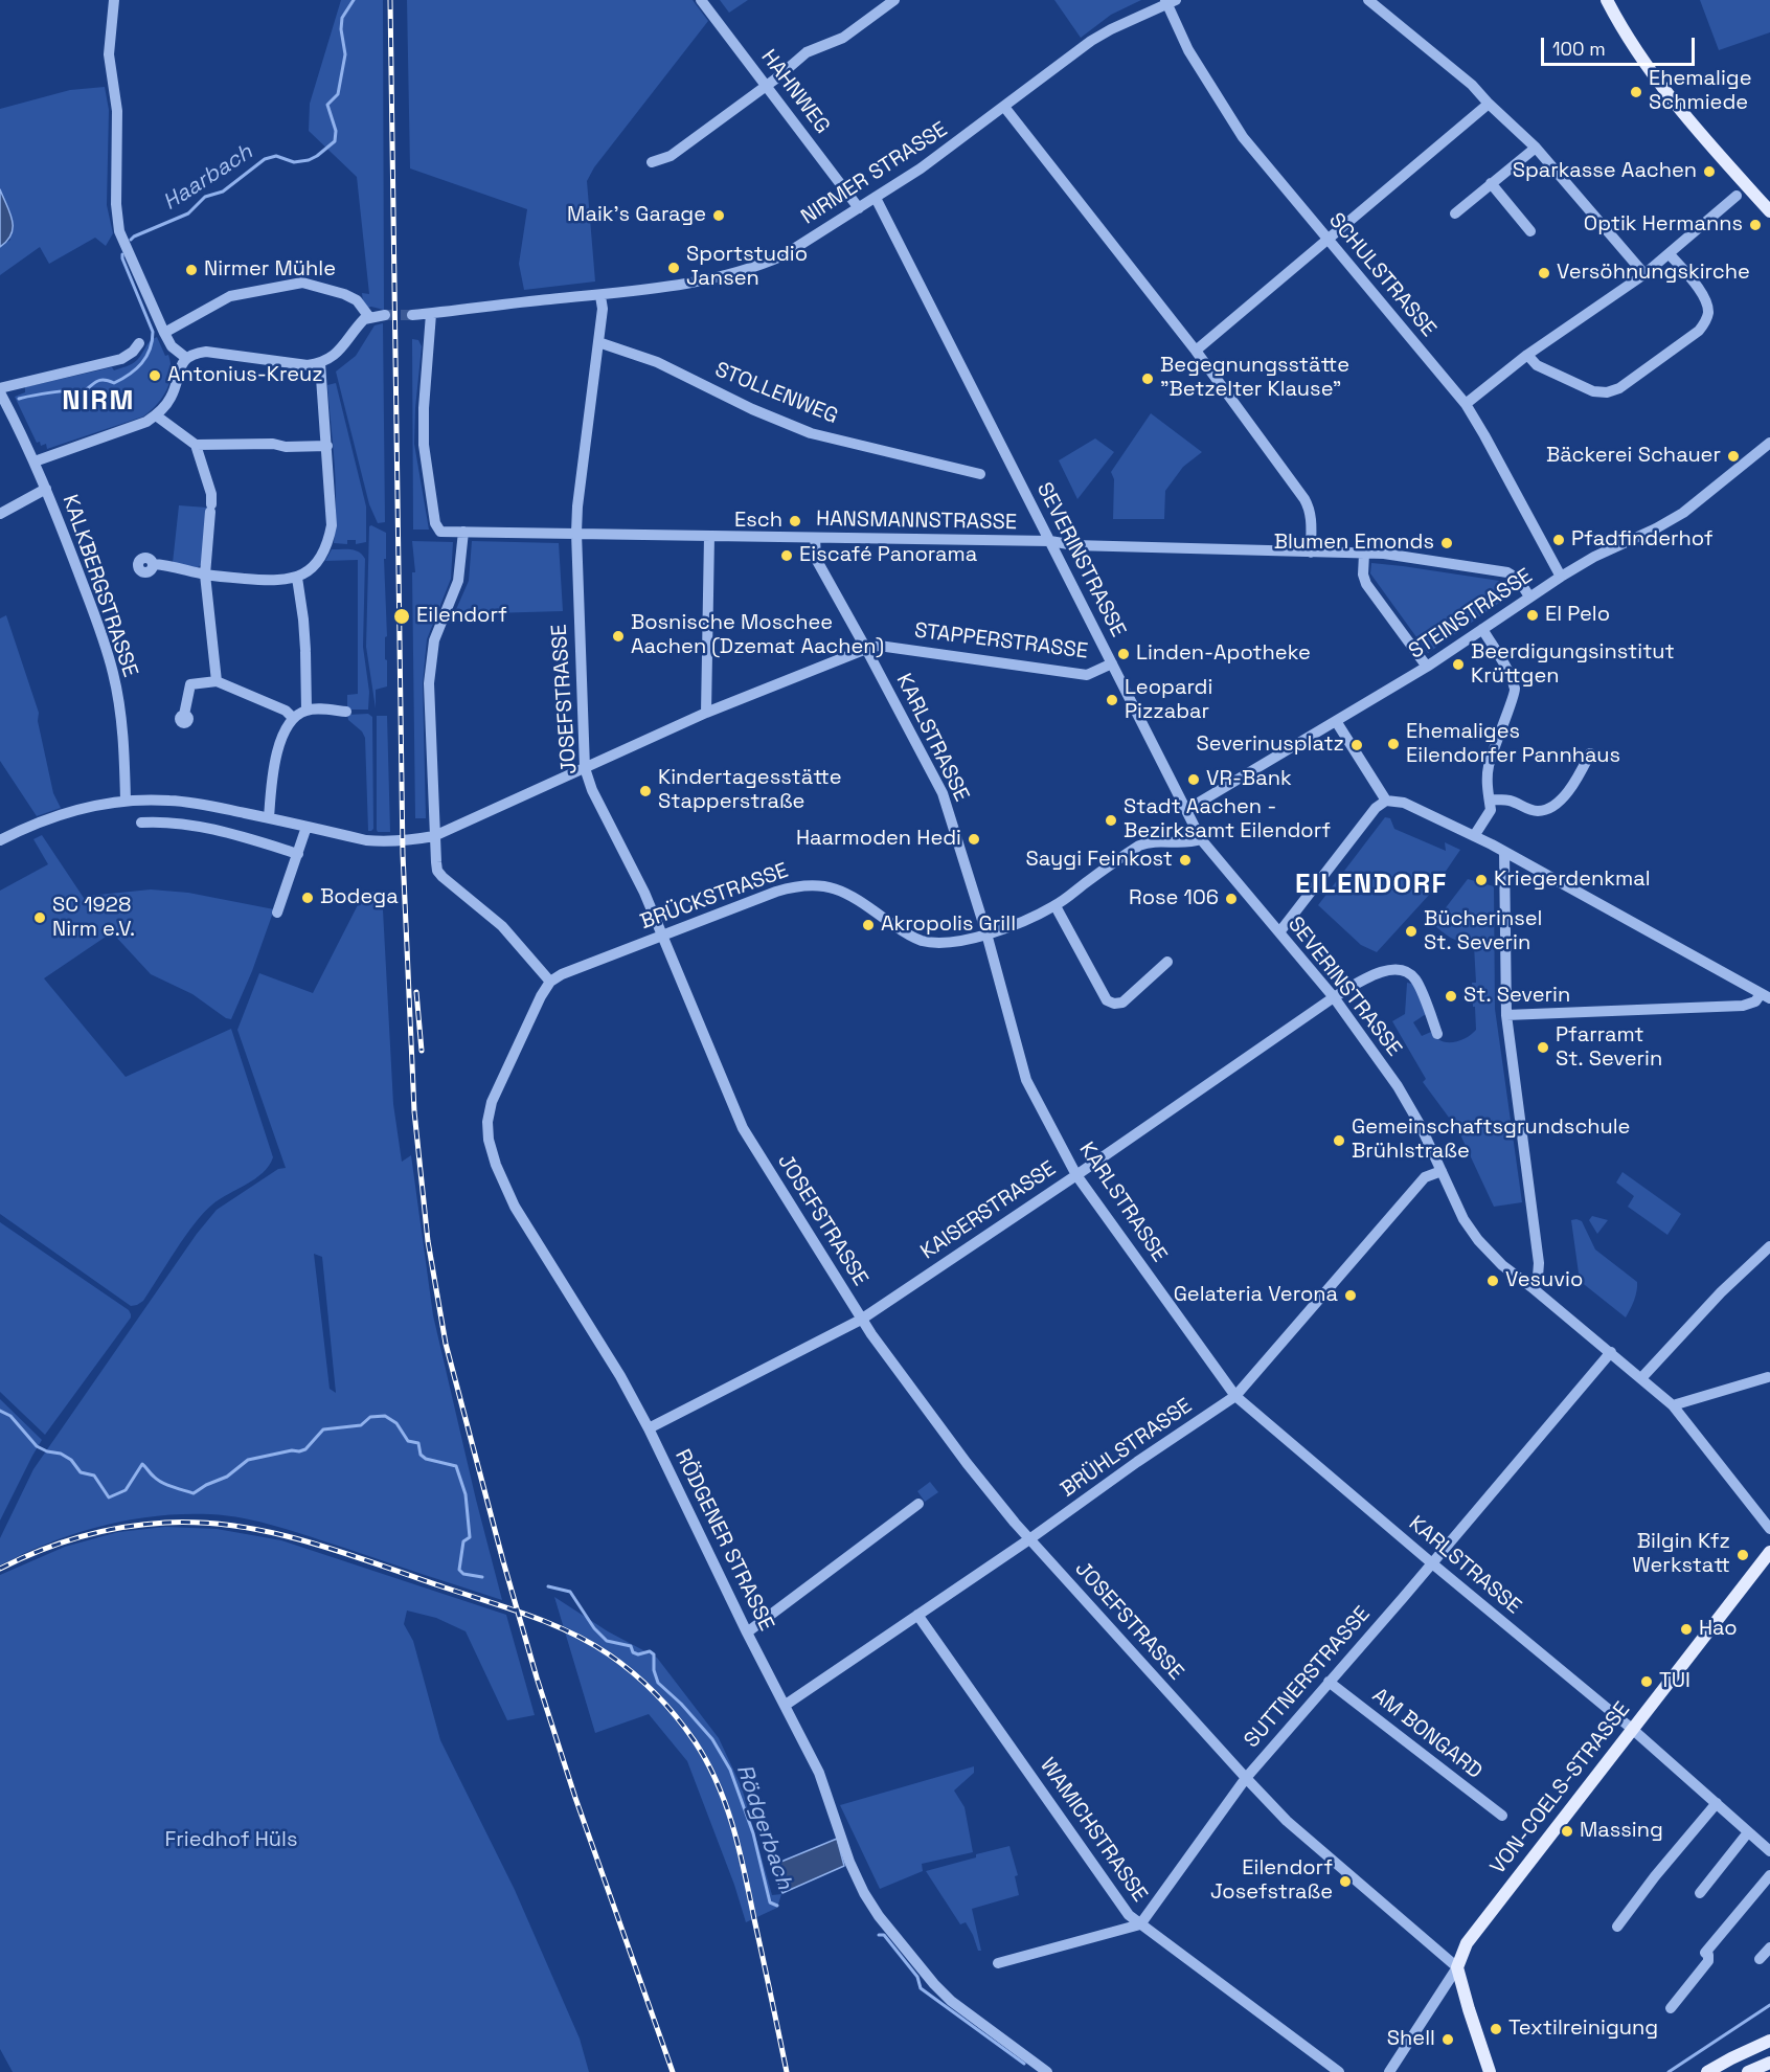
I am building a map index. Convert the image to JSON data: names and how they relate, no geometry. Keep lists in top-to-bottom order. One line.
{"streets":{"main road":["VON-COELS-STRASSE"],"street":["HAHNWEG","NIRMER STRASSE","SCHULSTRASSE","STOLLENWEG","HANSMANNSTRASSE","SEVERINSTRASSE","KALKBERGSTRASSE","STEINSTRASSE","STAPPERSTRASSE","JOSEFSTRASSE","KARLSTRASSE","BRÜCKSTRASSE","KAISERSTRASSE","BRÜHLSTRASSE","RÖDGENER STRASSE","SUTTNERSTRASSE","AM BONGARD","WAMICHSTRASSE"]},"crossings":[["HAHNWEG","NIRMER STRASSE"],["NIRMER STRASSE","SCHULSTRASSE"],["NIRMER STRASSE","HANSMANNSTRASSE"],["NIRMER STRASSE","SEVERINSTRASSE"],["NIRMER STRASSE","JOSEFSTRASSE"],["SCHULSTRASSE","STEINSTRASSE"],["STOLLENWEG","JOSEFSTRASSE"],["HANSMANNSTRASSE","SEVERINSTRASSE"],["HANSMANNSTRASSE","STEINSTRASSE"],["HANSMANNSTRASSE","JOSEFSTRASSE"],["HANSMANNSTRASSE","KARLSTRASSE"],["SEVERINSTRASSE","STEINSTRASSE"],["SEVERINSTRASSE","STAPPERSTRASSE"],["SEVERINSTRASSE","BRÜCKSTRASSE"],["SEVERINSTRASSE","KAISERSTRASSE"],["SEVERINSTRASSE","BRÜHLSTRASSE"],["SEVERINSTRASSE","SUTTNERSTRASSE"],["KALKBERGSTRASSE","STAPPERSTRASSE"],["STAPPERSTRASSE","JOSEFSTRASSE"],["STAPPERSTRASSE","KARLSTRASSE"],["JOSEFSTRASSE","BRÜCKSTRASSE"],["JOSEFSTRASSE","KAISERSTRASSE"],["JOSEFSTRASSE","BRÜHLSTRASSE"],["JOSEFSTRASSE","SUTTNERSTRASSE"],["JOSEFSTRASSE","VON-COELS-STRASSE"],["KARLSTRASSE","BRÜCKSTRASSE"],["KARLSTRASSE","KAISERSTRASSE"],["KARLSTRASSE","BRÜHLSTRASSE"],["KARLSTRASSE","SUTTNERSTRASSE"],["KARLSTRASSE","VON-COELS-STRASSE"],["BRÜCKSTRASSE","RÖDGENER STRASSE"],["KAISERSTRASSE","RÖDGENER STRASSE"],["BRÜHLSTRASSE","RÖDGENER STRASSE"],["BRÜHLSTRASSE","WAMICHSTRASSE"],["SUTTNERSTRASSE","AM BONGARD"],["SUTTNERSTRASSE","WAMICHSTRASSE"]],"districts":["NIRM","EILENDORF"],"water":["Haarbach","Rödgerbach"],"parks":["Friedhof Hüls"],"places":["Ehemalige Schmiede","Sparkasse Aachen","Maik's Garage","Optik Hermanns","Sportstudio Jansen","Nirmer Mühle","Versöhnungskirche","Antonius-Kreuz","Begegnungsstätte \"Betzelter Klause\"","Bäckerei Schauer","Esch","Pfadfinderhof","Blumen Emonds","Eiscafé Panorama","El Pelo","Eilendorf","Bosnische Moschee Aachen (Dzemat Aachen)","Linden-Apotheke","Beerdigungsinstitut Krüttgen","Leopardi Pizzabar","Ehemaliges Eilendorfer Pannhaus","Severinusplatz","VR-Bank","Kindertagesstätte Stapperstraße","Stadt Aachen - Bezirksamt Eilendorf","Haarmoden Hedi","Saygi Feinkost","Kriegerdenkmal","Bodega","Rose 106","SC 1928 Nirm e.V.","Akropolis Grill","Bücherinsel St. Severin","St. Severin","Pfarramt St. Severin","Gemeinschaftsgrundschule Brühlstraße","Vesuvio","Gelateria Verona","Bilgin Kfz Werkstatt","Hao","TUI","Massing","Eilendorf Josefstraße","Textilreinigung","Shell"],"scale_bar":"100 m"}
